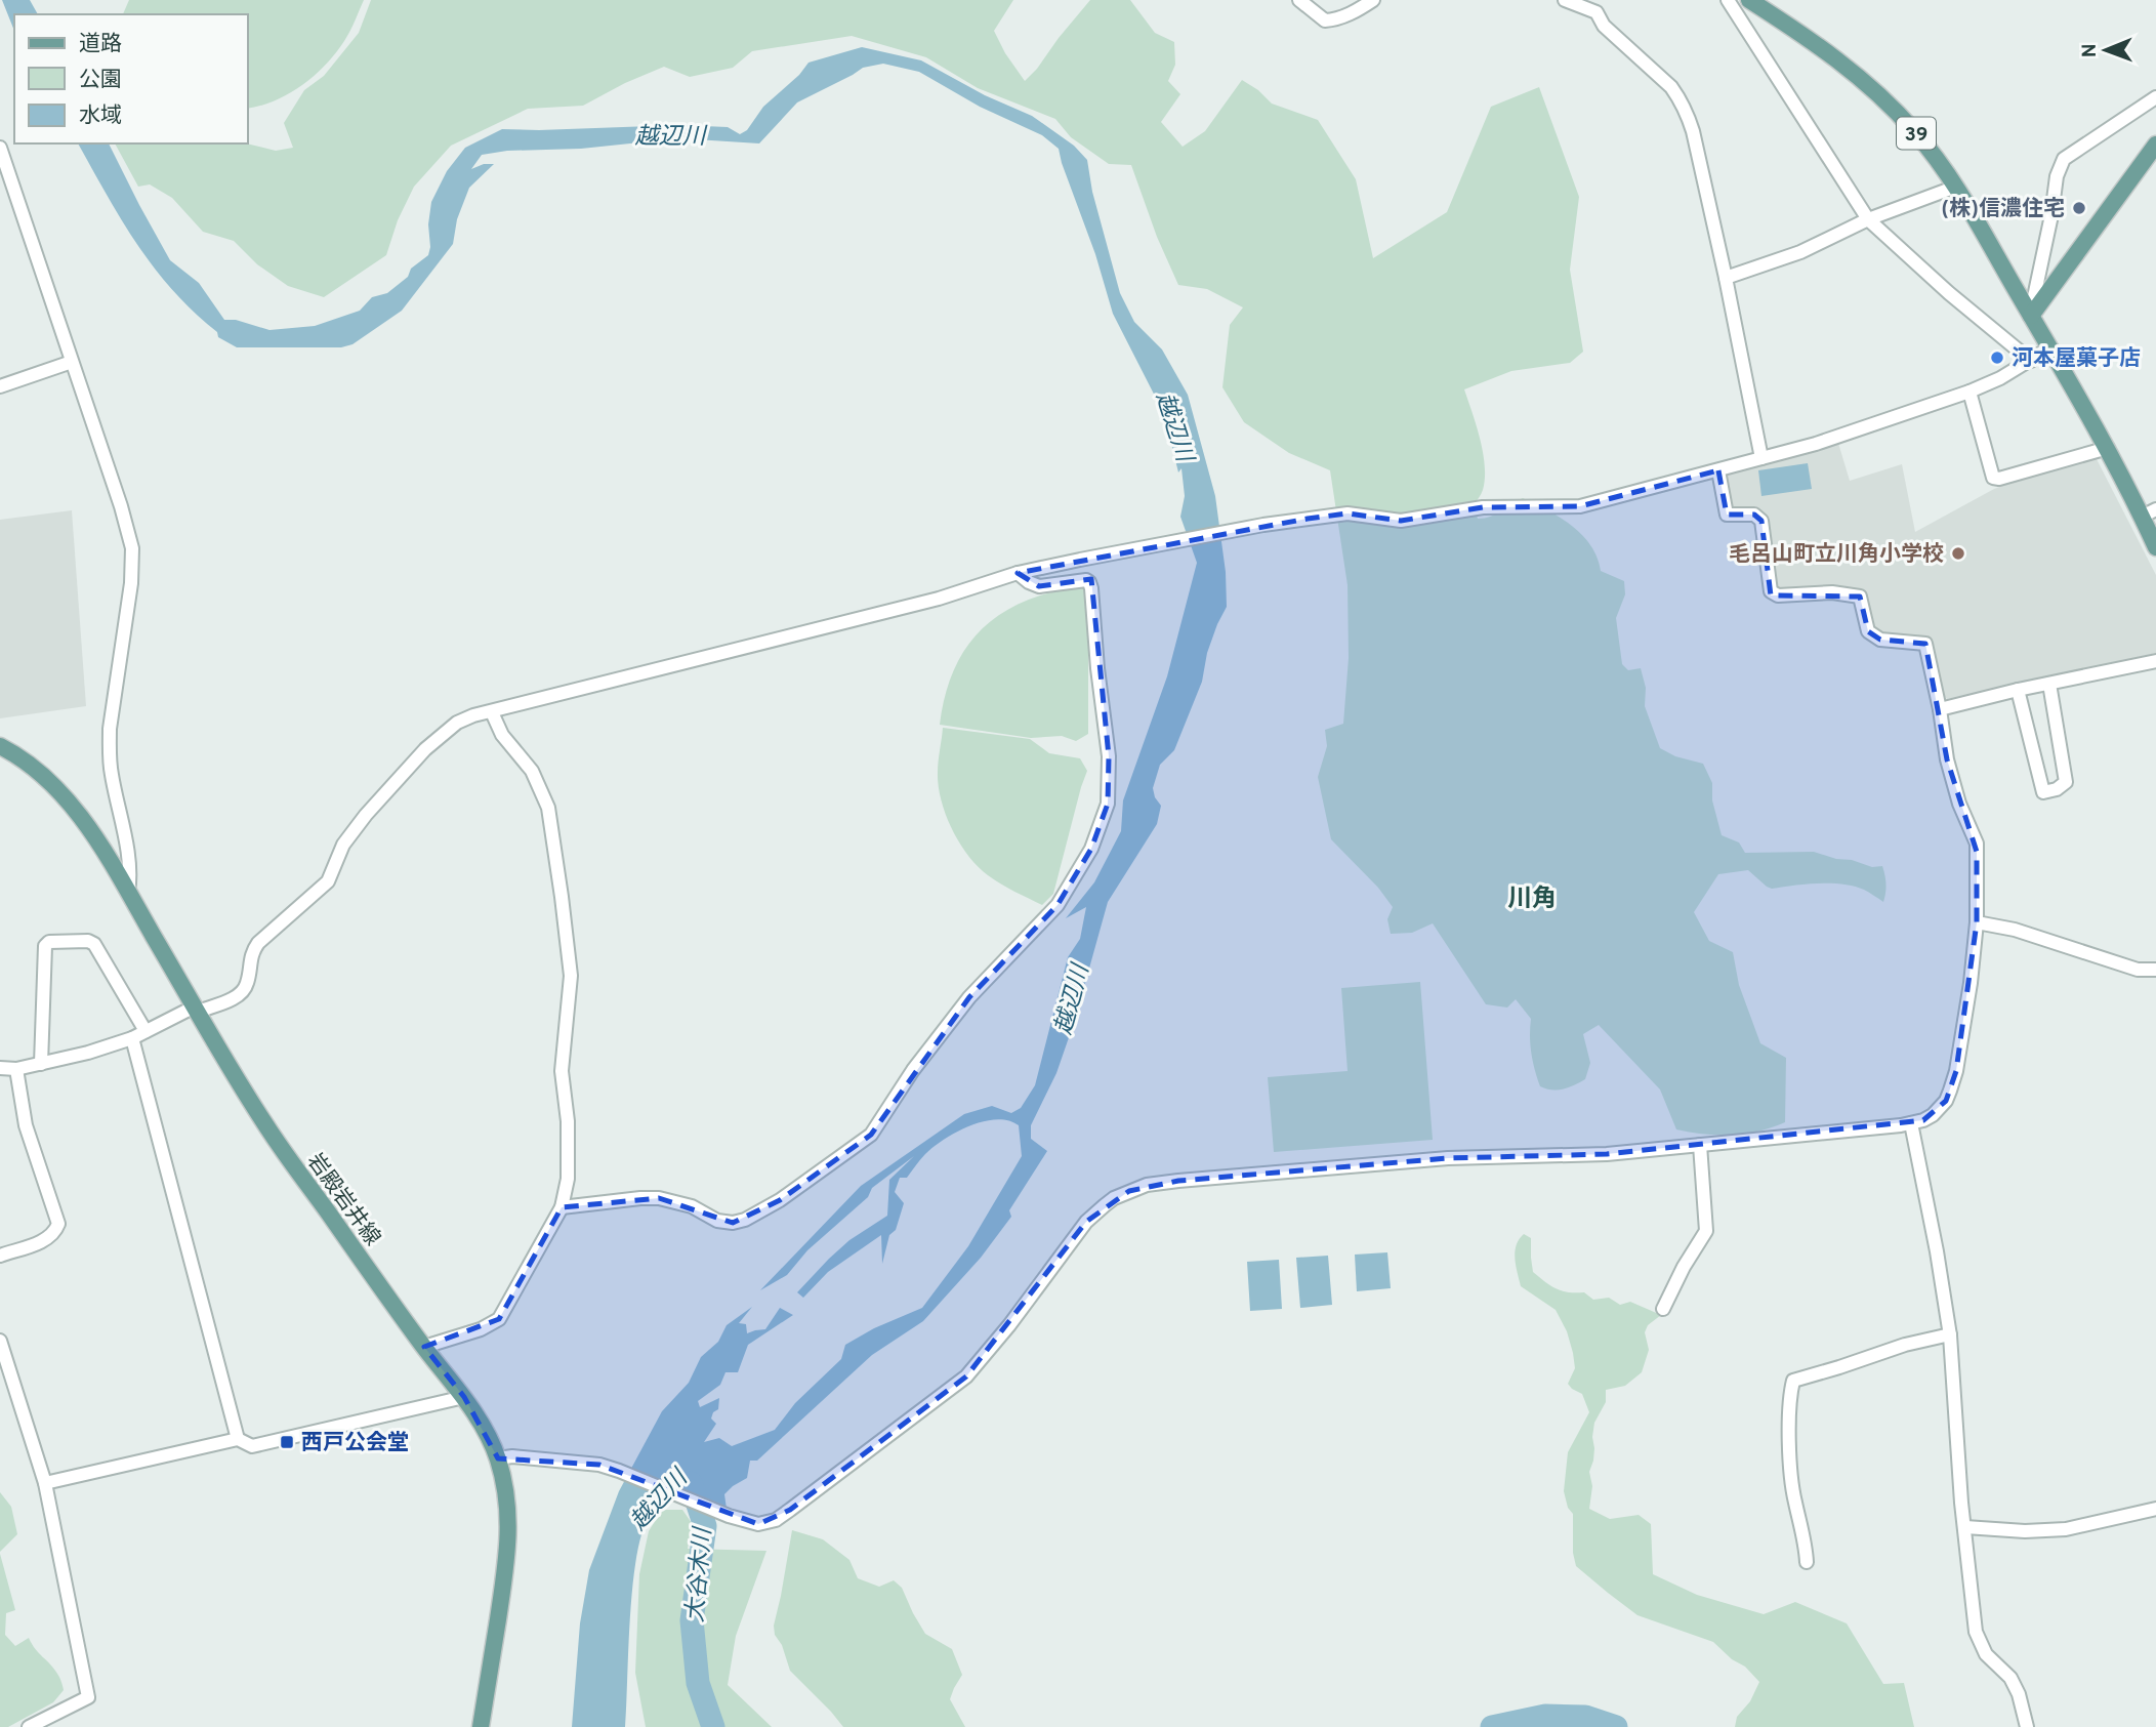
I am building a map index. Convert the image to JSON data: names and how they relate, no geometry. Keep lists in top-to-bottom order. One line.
{"streets":{"main road":["39","岩殿岩井線"]},"districts":["川角"],"water":["越辺川","大谷木川"],"places":{"other":["(株)信濃住宅","河本屋菓子店","毛呂山町立川角小学校"],"transit":["西戸公会堂"]},"legend":["道路","公園","水域"],"north":"left"}
